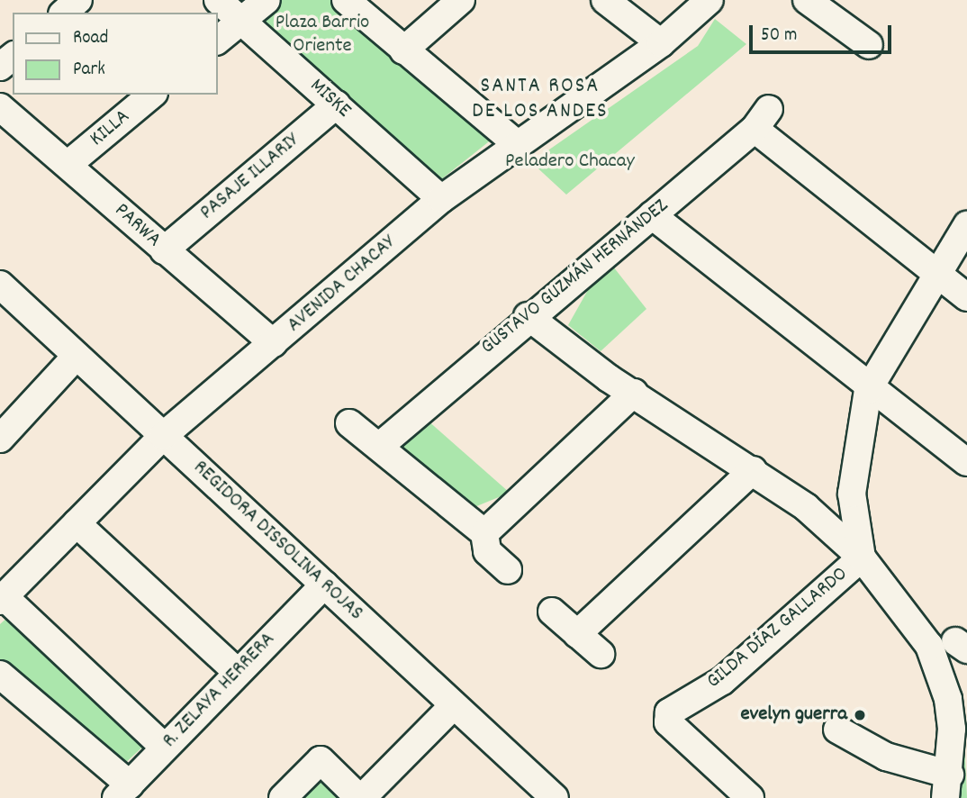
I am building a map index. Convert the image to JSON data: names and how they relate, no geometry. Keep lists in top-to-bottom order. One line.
{"streets":{"street":["MISKE","KILLA","PASAJE ILLARIY","PARWA","GUSTAVO GUZMÁN HERNÁNDEZ","AVENIDA CHACAY","REGIDORA DISSOLINA ROJAS","GILDA DÍAZ GALLARDO","R. ZELAYA HERRERA"]},"crossings":[["MISKE","PASAJE ILLARIY"],["MISKE","AVENIDA CHACAY"],["KILLA","PARWA"],["PASAJE ILLARIY","PARWA"],["PARWA","AVENIDA CHACAY"],["AVENIDA CHACAY","REGIDORA DISSOLINA ROJAS"],["REGIDORA DISSOLINA ROJAS","R. ZELAYA HERRERA"]],"districts":["SANTA ROSA DE LOS ANDES"],"parks":["Plaza Barrio Oriente","Peladero Chacay"],"places":["evelyn guerra"],"legend":["Road","Park"],"scale_bar":"50 m"}
